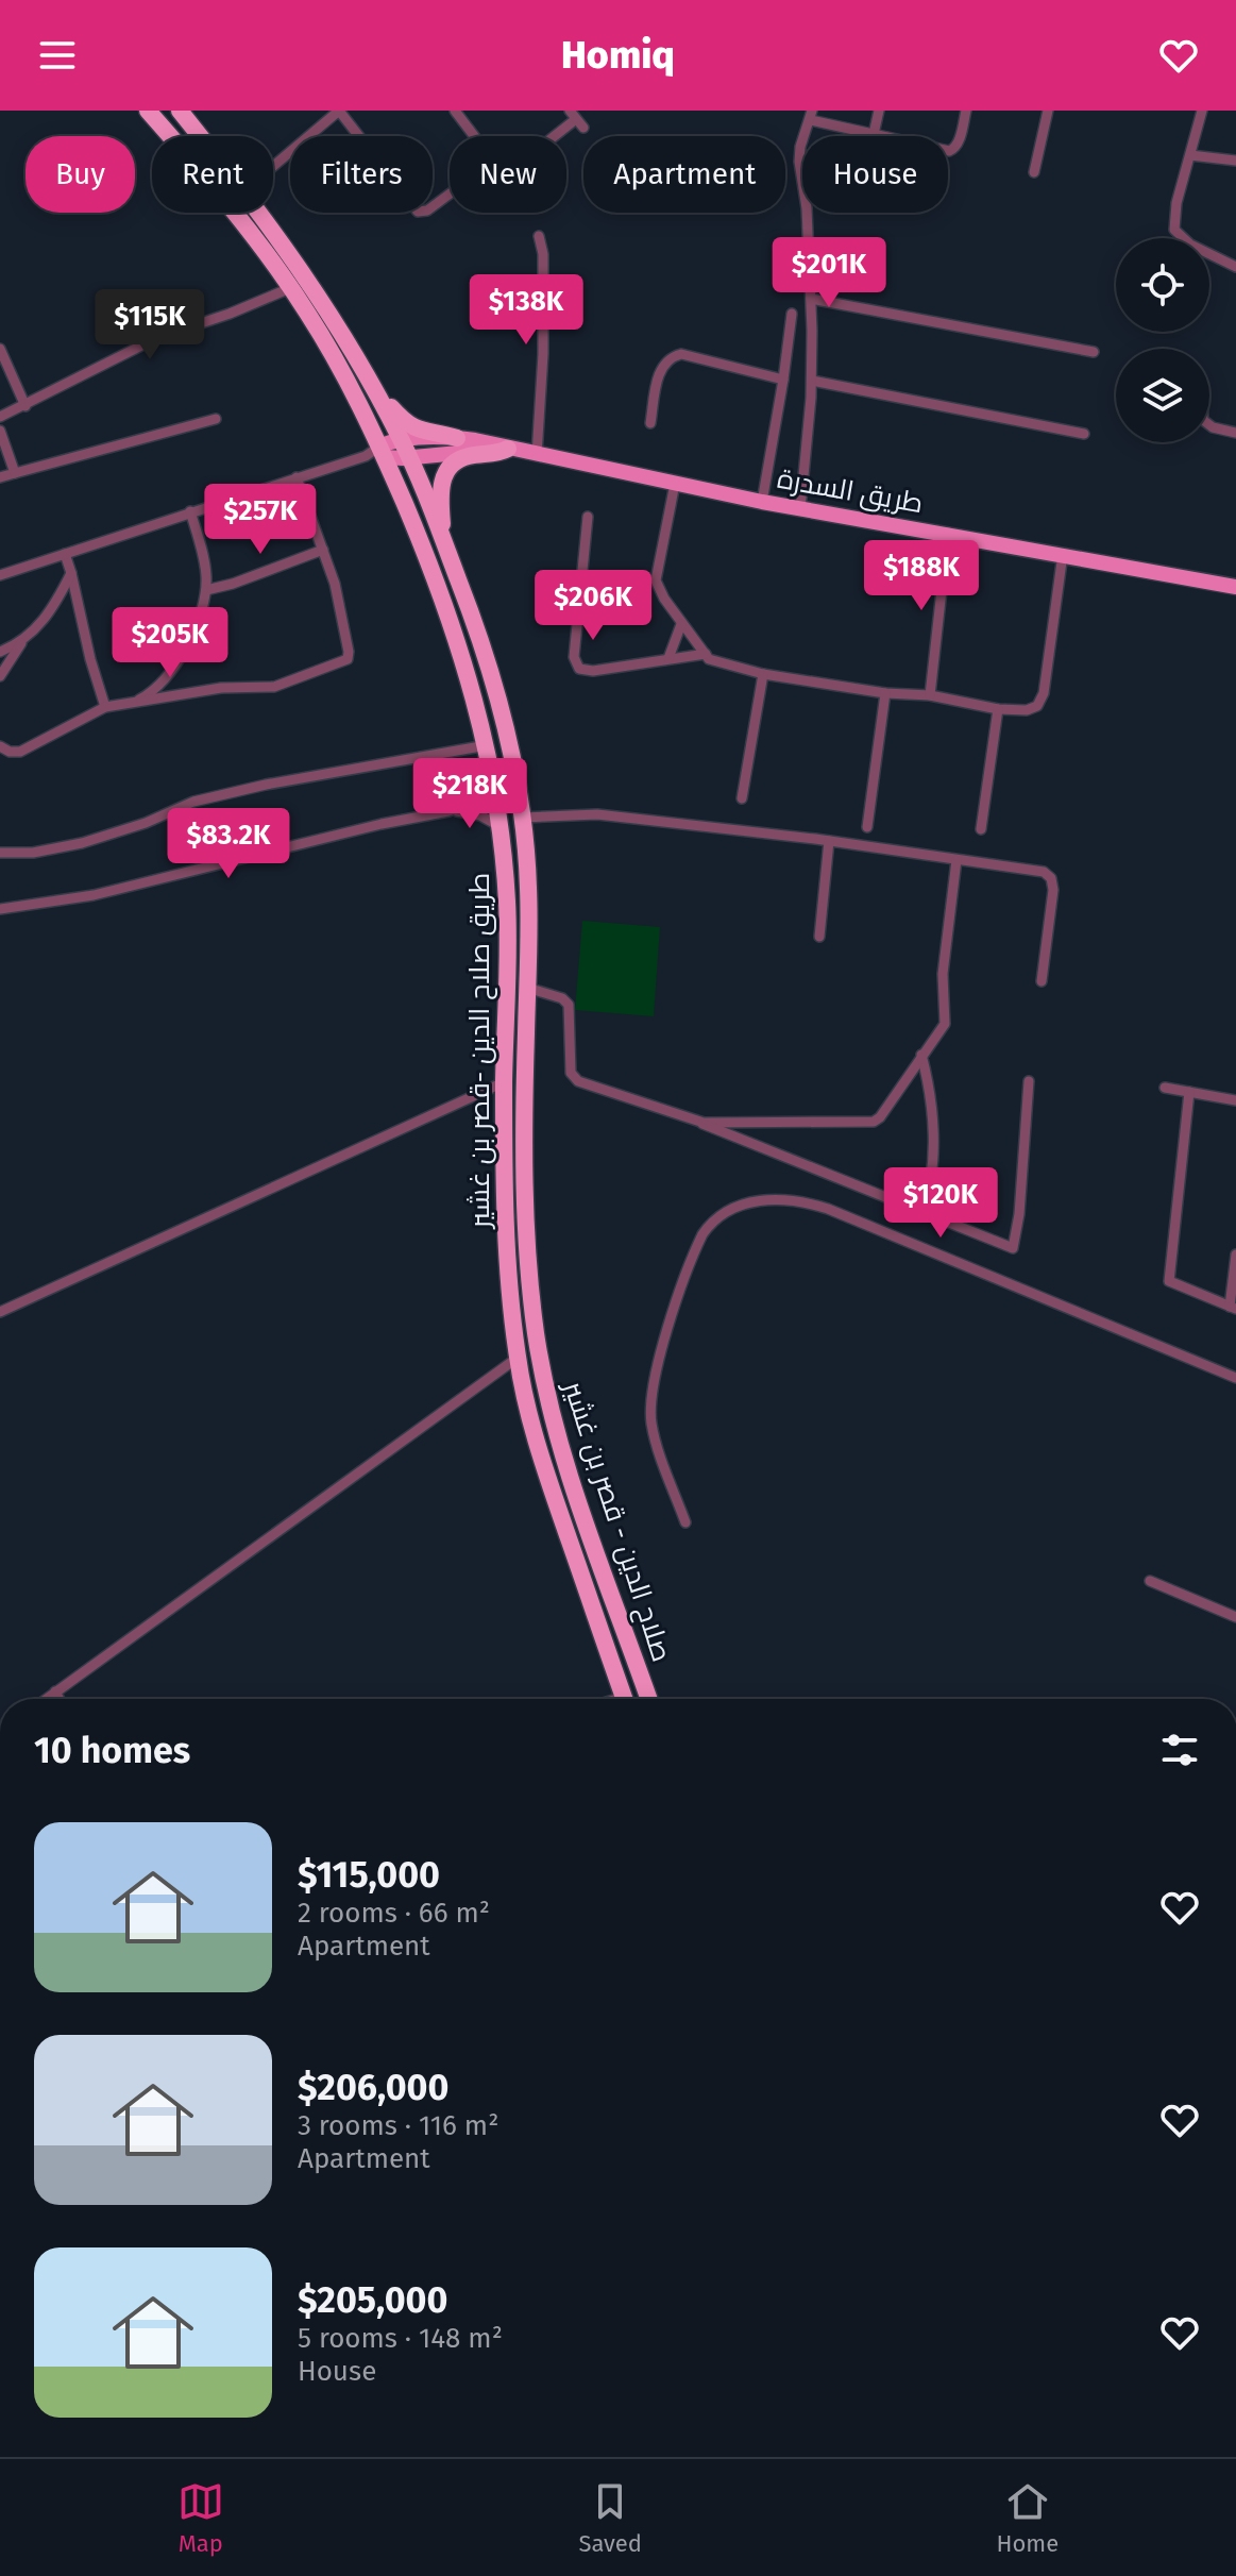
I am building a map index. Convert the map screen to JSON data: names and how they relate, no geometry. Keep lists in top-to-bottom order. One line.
{"streets":{"highway":["طريق صلاح الدين -قصر بن غشير","صلاح الدين - قصر بن غشير"],"main road":["طريق السدرة"]},"crossings":[["طريق السدرة","طريق صلاح الدين -قصر بن غشير"],["طريق السدرة","صلاح الدين - قصر بن غشير"]],"page":{"header":"Homiq","chip":["Buy","Rent","Filters","New","Apartment","House"],"price":["$201K","$138K","$115K","$257K","$188K","$206K","$205K","$218K","$83.2K","$120K"],"heading":"10 homes","list":[{"name":"$115,000","note":"2 rooms · 66 m² · Apartment"},{"name":"$206,000","note":"3 rooms · 116 m² · Apartment"},{"name":"$205,000","note":"5 rooms · 148 m² · House"}],"tabs":["Map","Saved","Home"]}}
